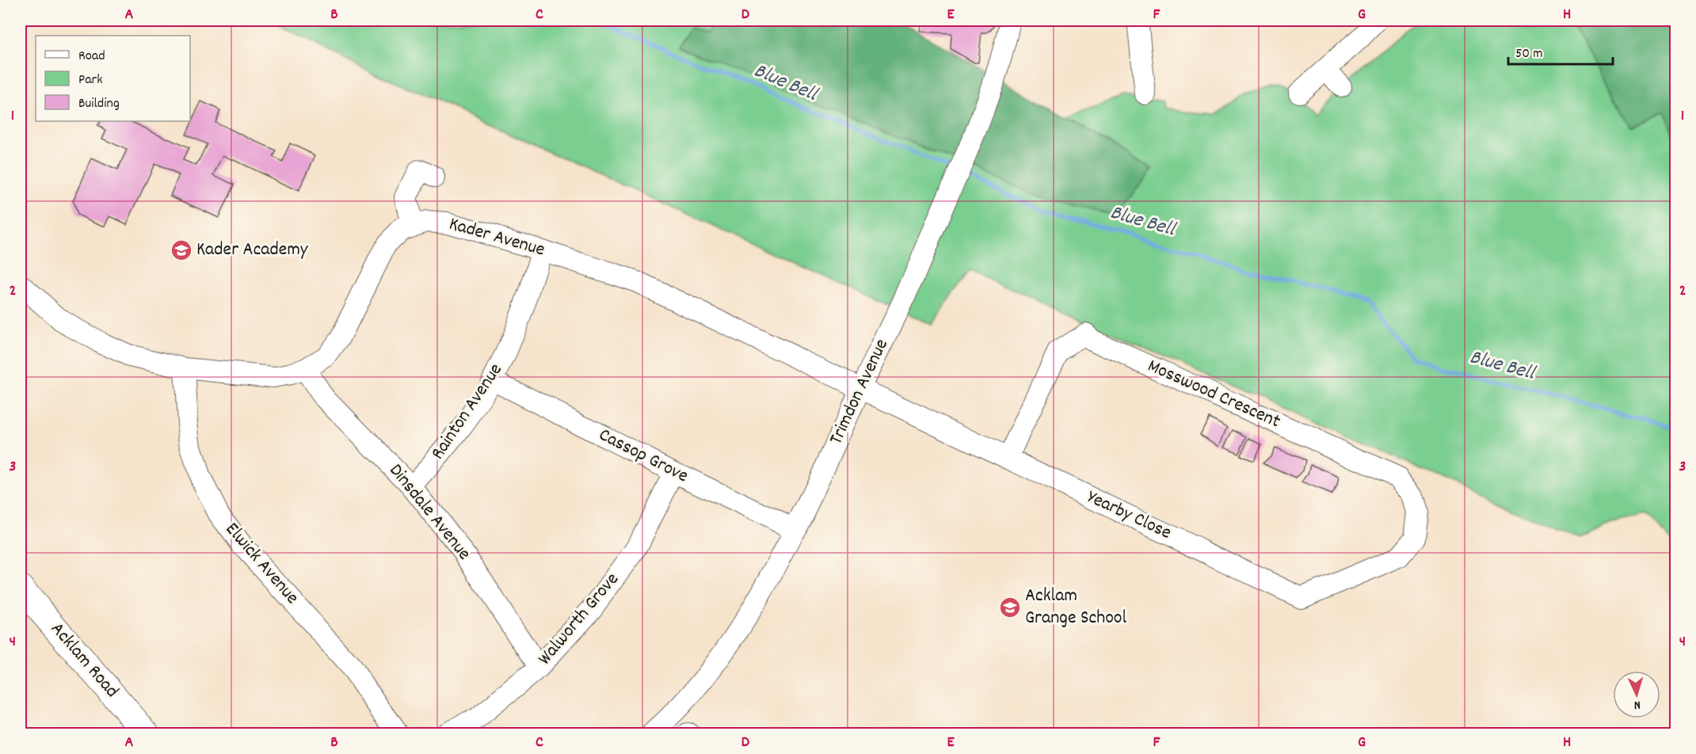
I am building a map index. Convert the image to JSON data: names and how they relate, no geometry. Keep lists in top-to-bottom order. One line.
{"streets":{"main road":["Acklam Road"],"street":["Kader Avenue","Trimdon Avenue","Mosswood Crescent","Rainton Avenue","Cassop Grove","Dinsdale Avenue","Yearby Close","Elwick Avenue","Walworth Grove"]},"crossings":[["Kader Avenue","Trimdon Avenue"],["Kader Avenue","Rainton Avenue"],["Kader Avenue","Dinsdale Avenue"],["Kader Avenue","Yearby Close"],["Kader Avenue","Elwick Avenue"],["Trimdon Avenue","Cassop Grove"],["Trimdon Avenue","Yearby Close"],["Mosswood Crescent","Yearby Close"],["Rainton Avenue","Cassop Grove"],["Rainton Avenue","Dinsdale Avenue"],["Cassop Grove","Walworth Grove"],["Dinsdale Avenue","Walworth Grove"]],"water":["Blue Bell"],"places":{"school or university":["Kader Academy","Acklam Grange School"]},"legend":["Road","Park","Building"],"scale_bar":"50 m","north":"bottom","grid":{"columns":["A","B","C","D","E","F","G","H"],"rows":["1","2","3","4"]}}
